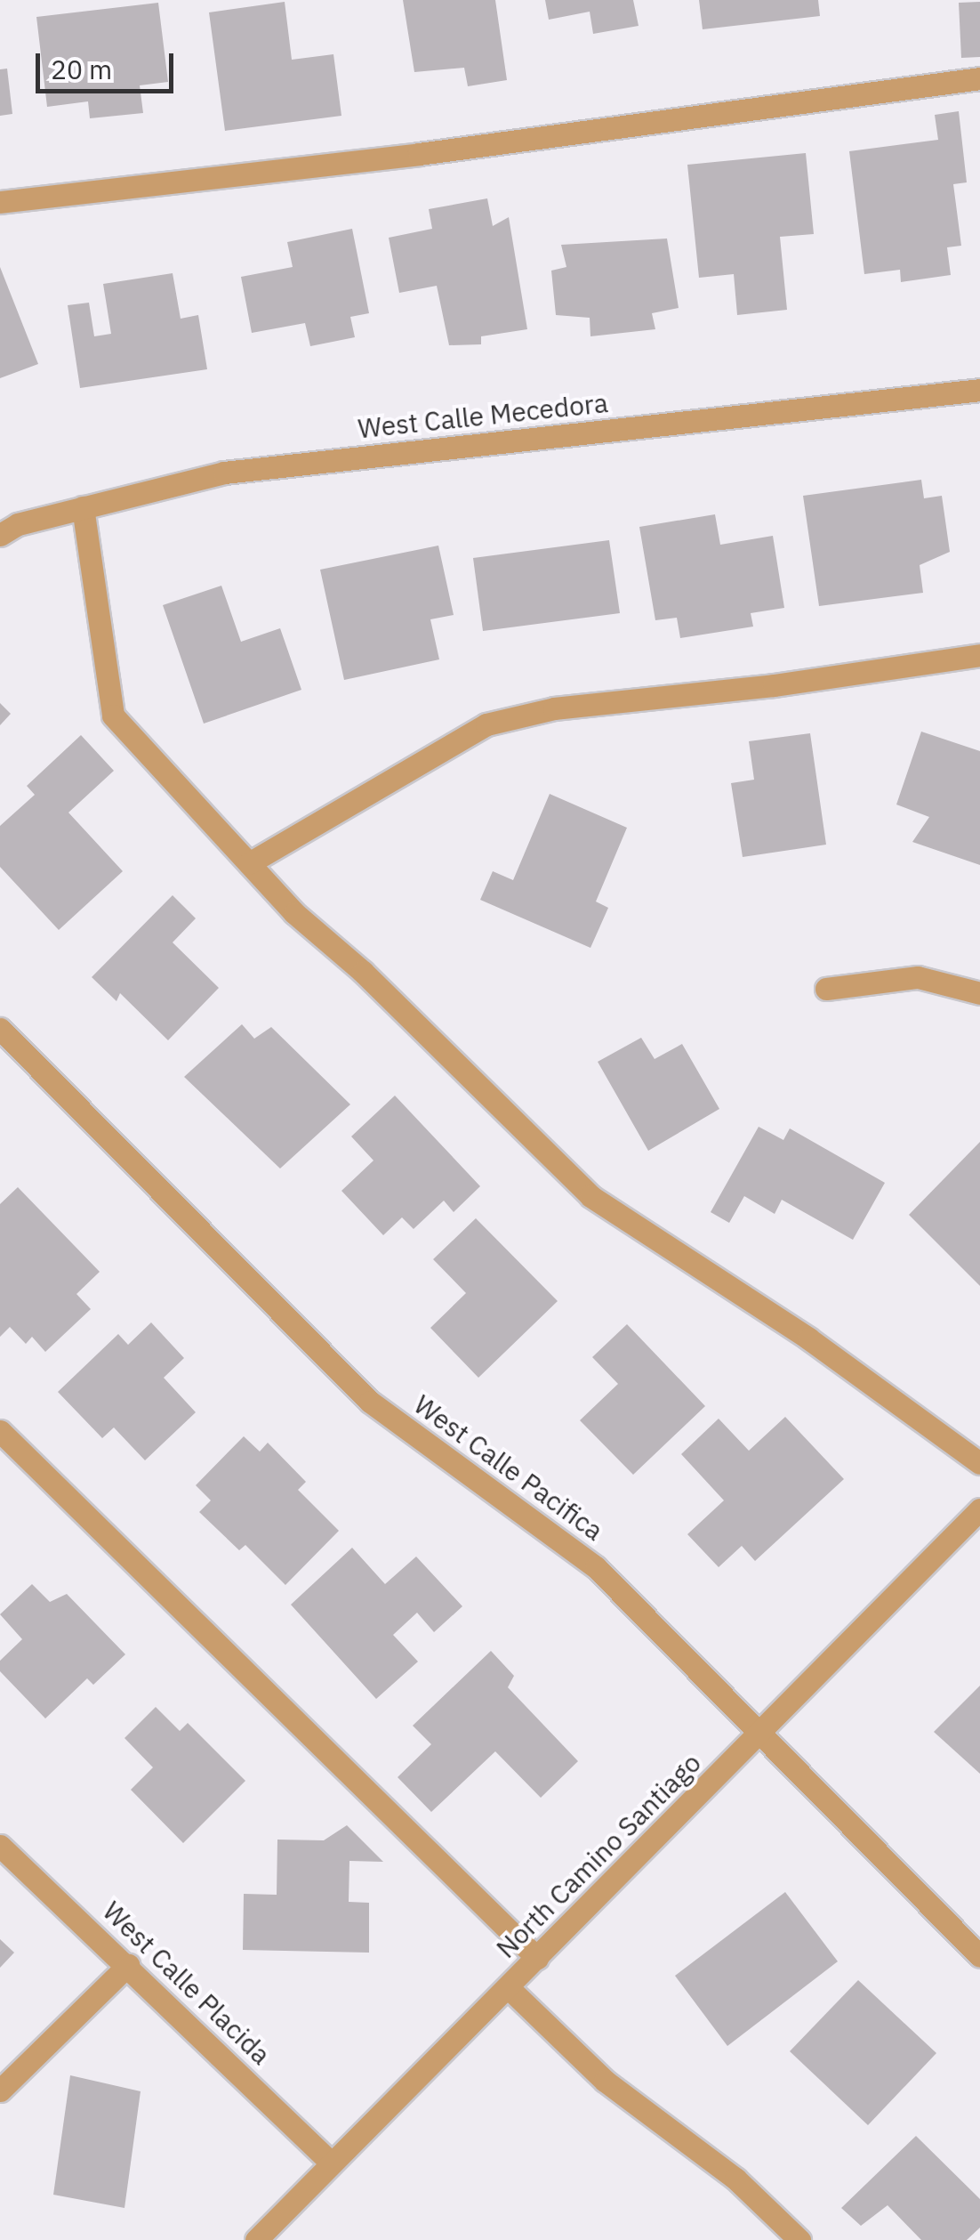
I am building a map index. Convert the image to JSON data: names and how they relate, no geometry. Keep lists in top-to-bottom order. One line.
{"streets":{"street":["West Calle Mecedora","West Calle Pacifica","North Camino Santiago","West Calle Placida"]},"crossings":[["West Calle Pacifica","North Camino Santiago"],["North Camino Santiago","West Calle Placida"]],"scale_bar":"20 m"}
